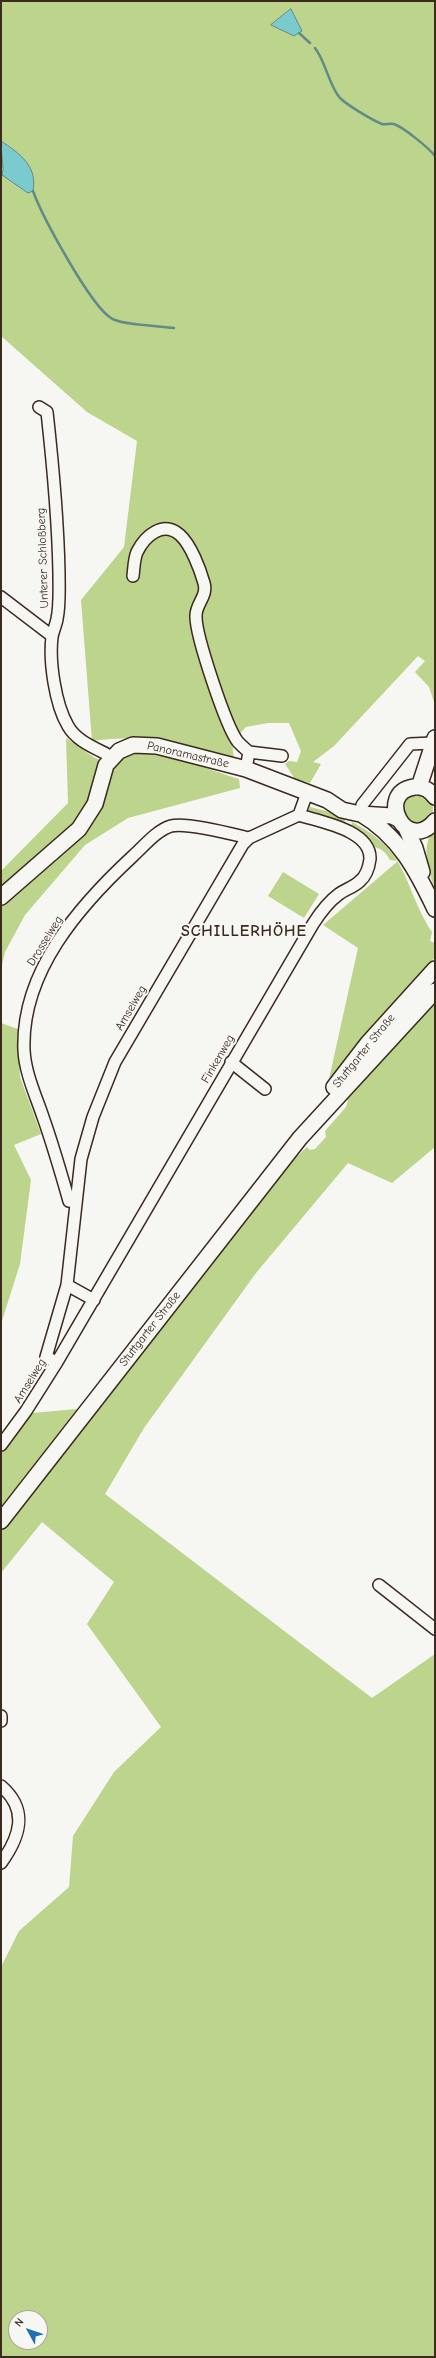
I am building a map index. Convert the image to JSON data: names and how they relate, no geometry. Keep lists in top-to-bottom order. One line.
{"streets":{"main road":["Panoramastraße","Stuttgarter Straße"],"street":["Unterer Schloßberg","Drosselweg","Amselweg","Finkenweg"]},"crossings":[["Unterer Schloßberg","Panoramastraße"],["Drosselweg","Amselweg"],["Amselweg","Finkenweg"]],"districts":["SCHILLERHÖHE"],"north":"top left"}
